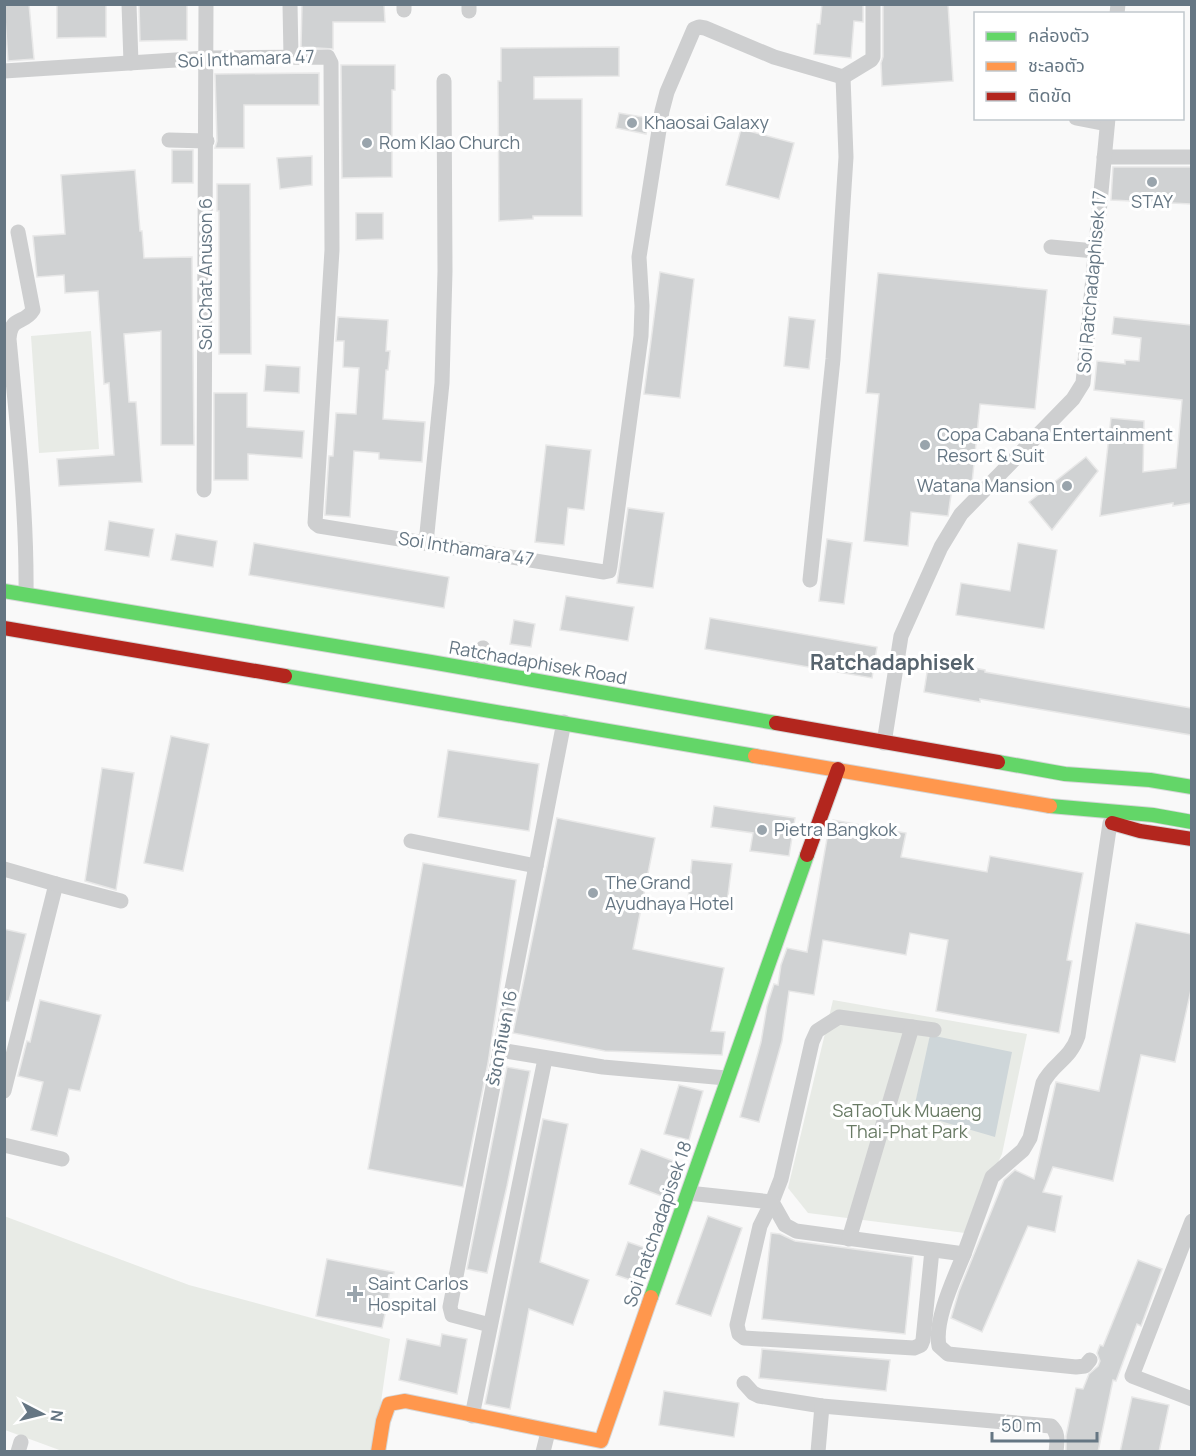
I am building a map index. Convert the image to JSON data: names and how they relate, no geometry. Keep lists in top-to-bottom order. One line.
{"streets":{"main road":["Ratchadaphisek Road","Soi Ratchadapisek 18"],"street":["Soi Inthamara 47","Soi Chat Anuson 6","Soi Ratchadaphisek 17","รัชดาภิเษก 16"]},"crossings":[["Soi Inthamara 47","Soi Chat Anuson 6"],["Soi Ratchadaphisek 17","Ratchadaphisek Road"]],"districts":["Ratchadaphisek"],"parks":["SaTaoTuk Muaeng Thai-Phat Park"],"places":{"other":["Khaosai Galaxy","Rom Klao Church","STAY","Copa Cabana Entertainment Resort & Suit","Watana Mansion","Pietra Bangkok","The Grand Ayudhaya Hotel"],"health":["Saint Carlos Hospital"]},"legend":["คล่องตัว","ชะลอตัว","ติดขัด"],"scale_bar":"50 m","north":"right"}
